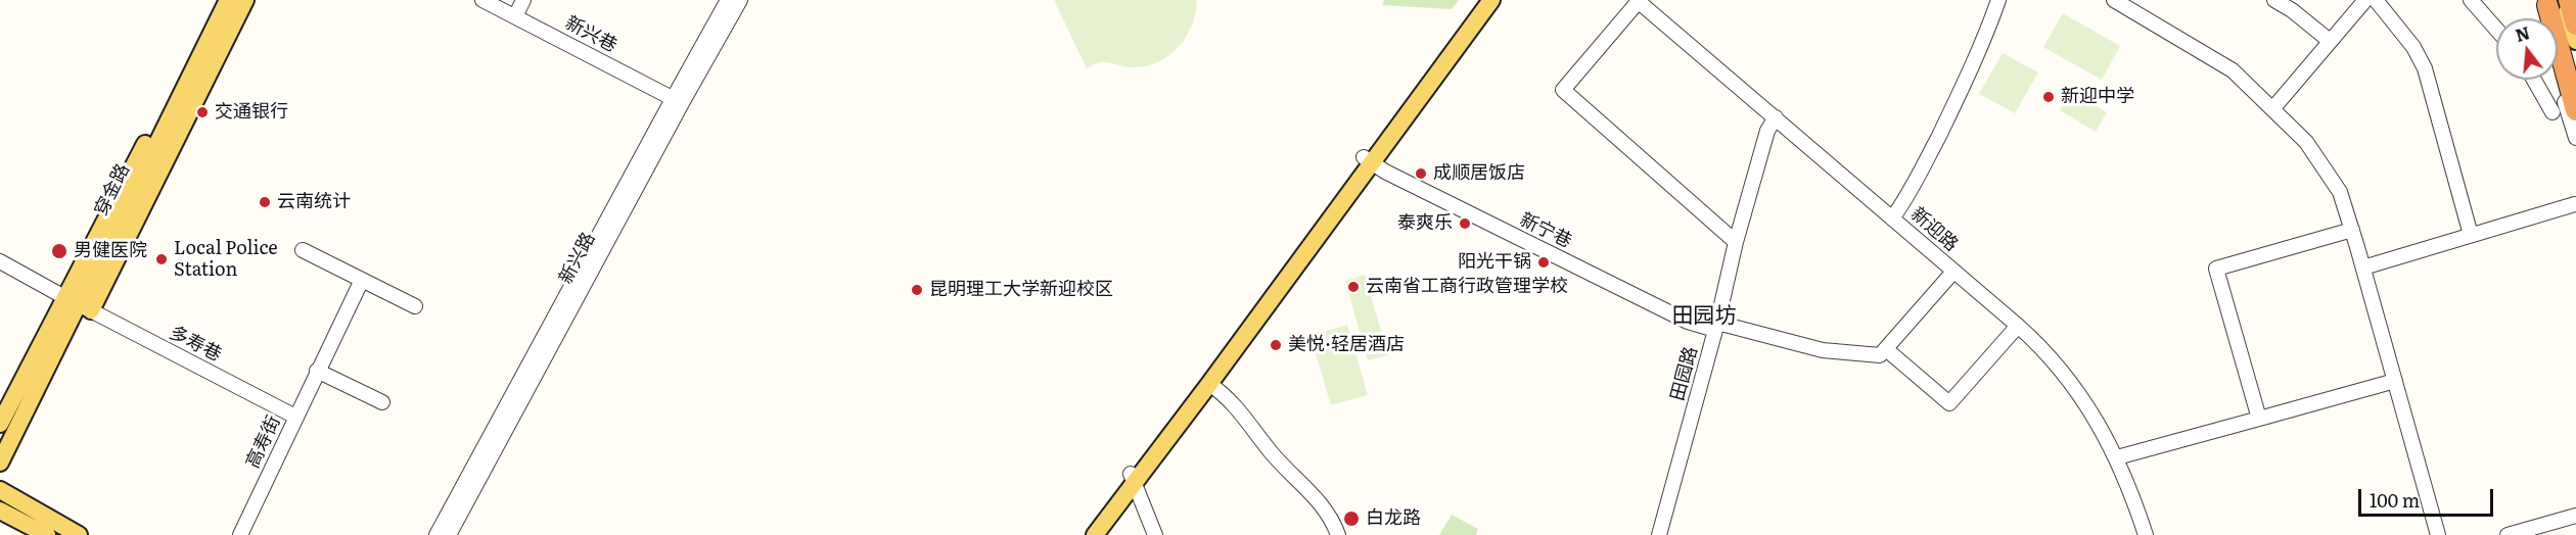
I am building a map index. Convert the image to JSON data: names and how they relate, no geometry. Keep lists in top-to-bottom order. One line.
{"streets":{"main road":["穿金路"],"street":["新兴巷","新迎路","新宁巷","新兴路","多寿巷","田园路","高寿街"]},"crossings":[["新兴巷","新兴路"],["穿金路","多寿巷"],["新迎路","田园路"],["新宁巷","田园路"],["多寿巷","高寿街"]],"districts":["田园坊"],"places":["新迎中学","交通银行","成顺居饭店","云南统计","泰爽乐","男健医院","Local Police Station","阳光干锅","云南省工商行政管理学校","昆明理工大学新迎校区","美悦·轻居酒店","白龙路"],"scale_bar":"100 m","north":"top"}
